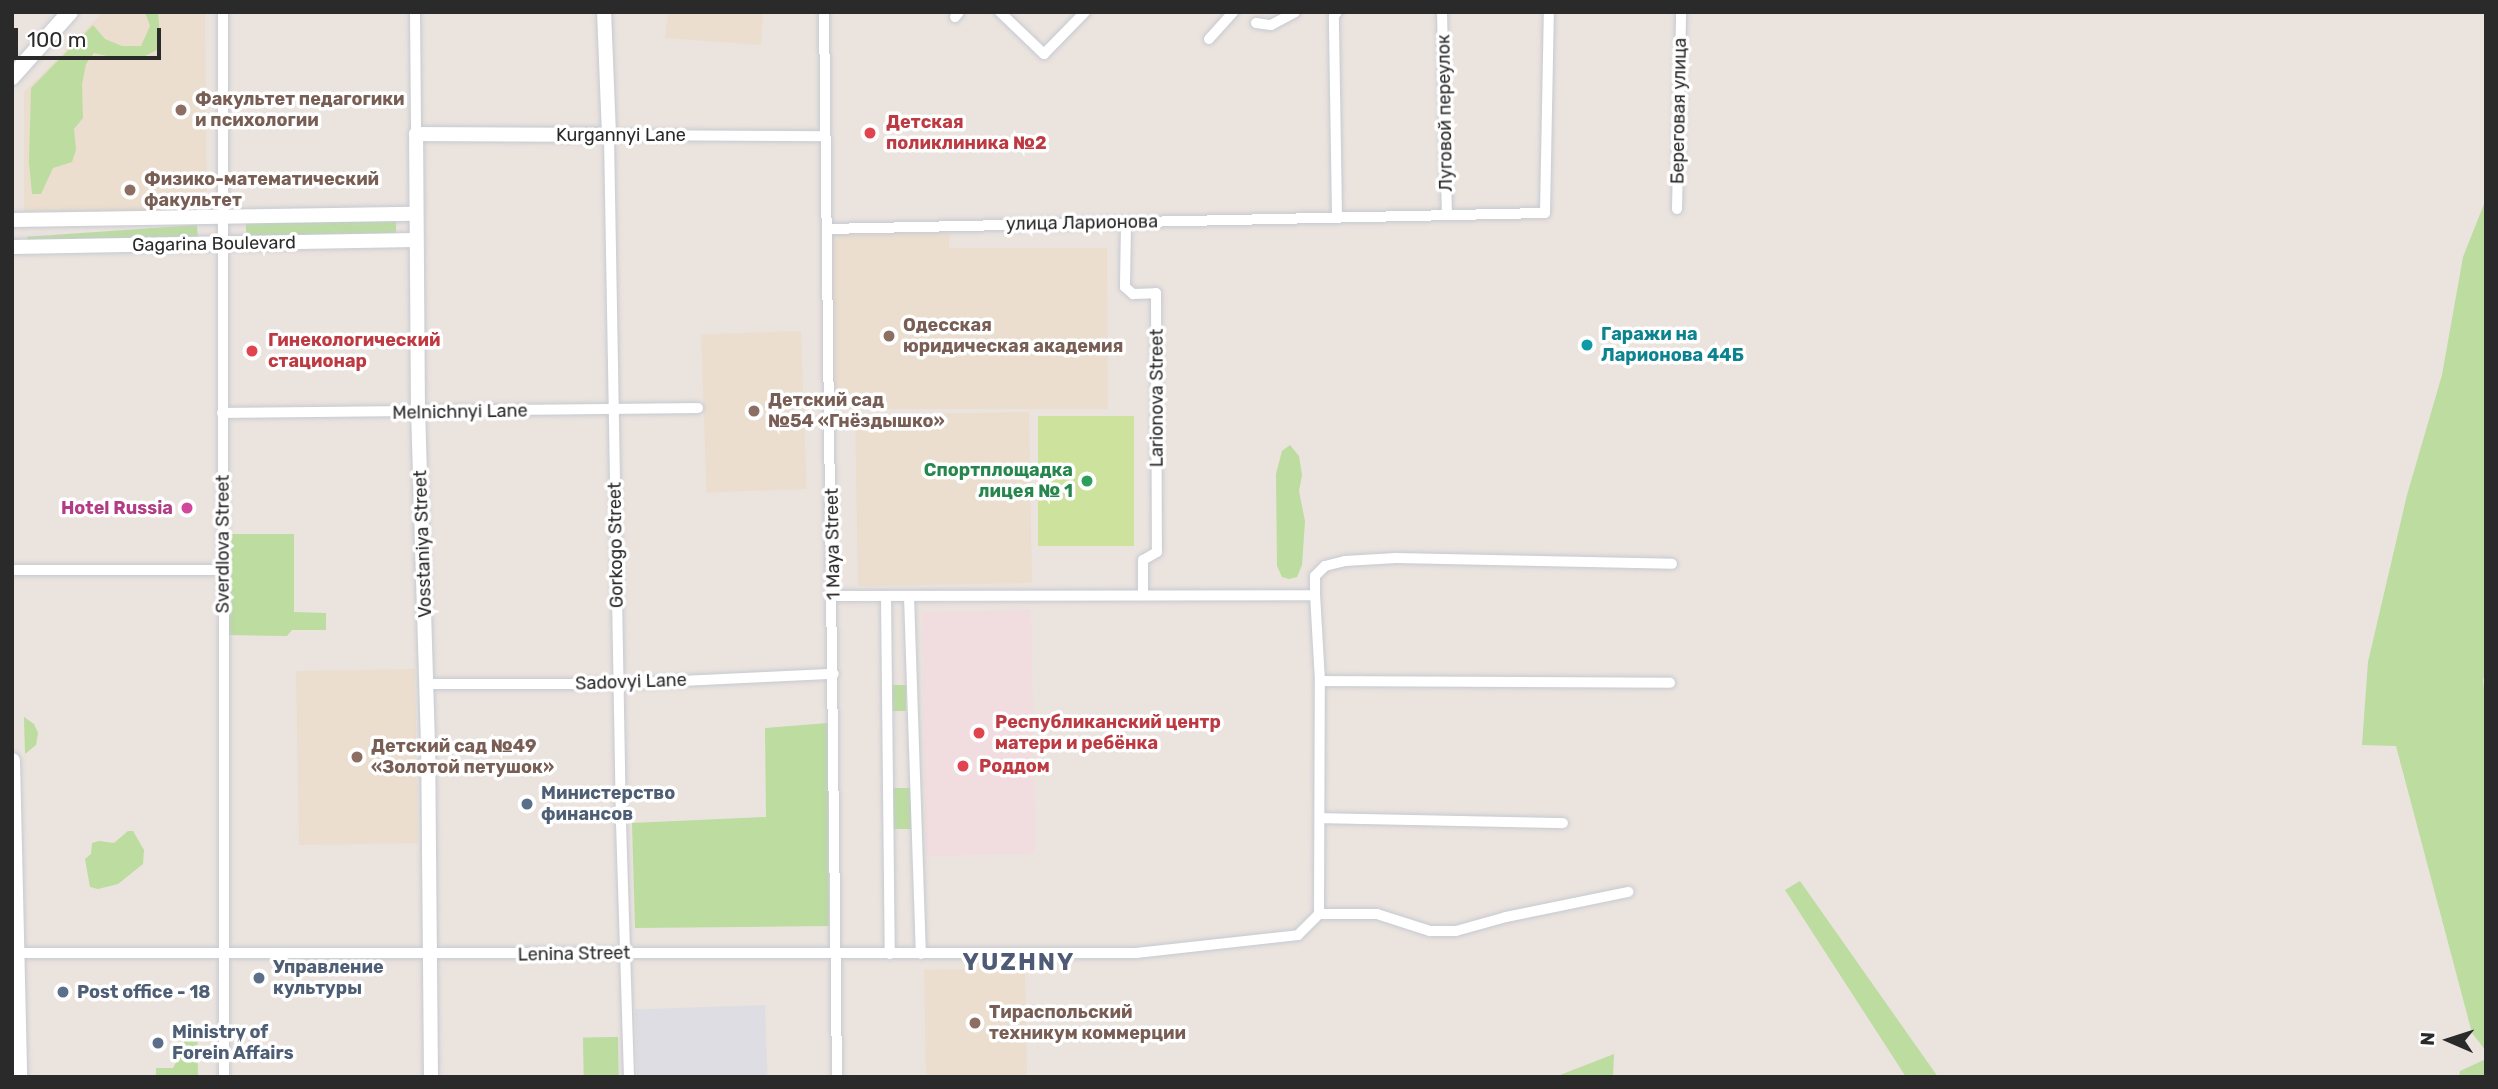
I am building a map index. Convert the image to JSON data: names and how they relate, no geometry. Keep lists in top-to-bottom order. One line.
{"streets":{"street":["Береговая улица","Луговой переулок","Kurgannyi Lane","улица Ларионова","Gagarina Boulevard","Larionova Street","Melnichnyi Lane","Sverdlova Street","Vosstaniya Street","1 Maya Street","Gorkogo Street","Sadovyi Lane","Lenina Street"]},"crossings":[["Луговой переулок","улица Ларионова"],["Kurgannyi Lane","Vosstaniya Street"],["Kurgannyi Lane","1 Maya Street"],["Kurgannyi Lane","Gorkogo Street"],["улица Ларионова","Larionova Street"],["улица Ларионова","1 Maya Street"],["Gagarina Boulevard","Sverdlova Street"],["Gagarina Boulevard","Vosstaniya Street"],["Melnichnyi Lane","Sverdlova Street"],["Melnichnyi Lane","Vosstaniya Street"],["Melnichnyi Lane","Gorkogo Street"],["Sverdlova Street","Lenina Street"],["Vosstaniya Street","Sadovyi Lane"],["Vosstaniya Street","Lenina Street"],["1 Maya Street","Sadovyi Lane"],["1 Maya Street","Lenina Street"],["Gorkogo Street","Sadovyi Lane"],["Gorkogo Street","Lenina Street"]],"districts":["YUZHNY"],"places":["Факультет педагогики и психологии","Детская поликлиника №2","Физико-математический факультет","Одесская юридическая академия","Гаражи на Ларионова 44Б","Гинекологический стационар","Детский сад №54 «Гнёздышко»","Спортплощадка лицея № 1","Hotel Russia","Республиканский центр матери и ребёнка","Детский сад №49 «Золотой петушок»","Роддом","Министерство финансов","Управление культуры","Post office - 18","Тираспольский техникум коммерции","Ministry of Forein Affairs"],"scale_bar":"100 m","north":"left"}
